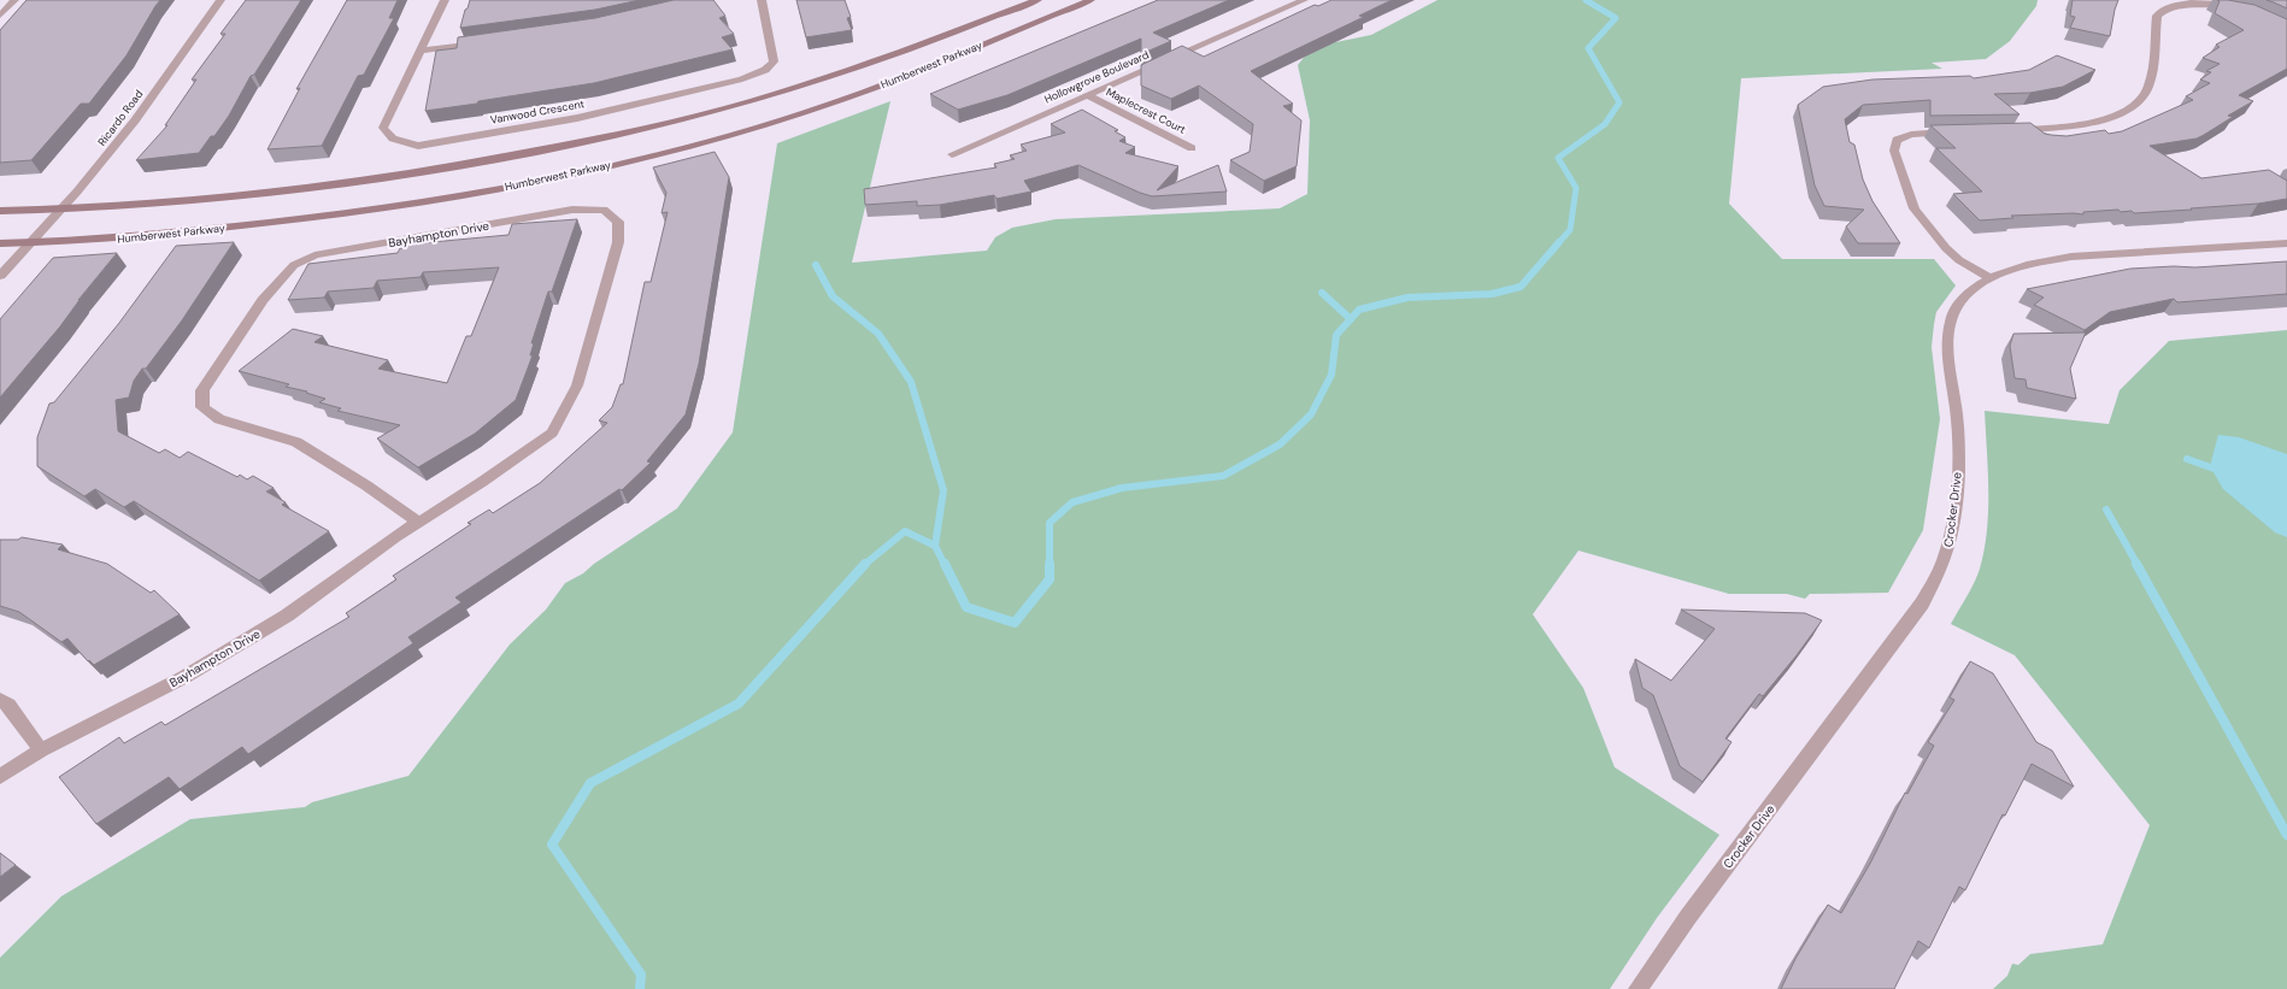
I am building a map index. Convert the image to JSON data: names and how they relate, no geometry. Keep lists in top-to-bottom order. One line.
{"streets":{"main road":["Humberwest Parkway"],"street":["Hollowgrove Boulevard","Maplecrest Court","Vanwood Crescent","Ricardo Road","Bayhampton Drive","Crocker Drive"]},"crossings":[["Humberwest Parkway","Ricardo Road"],["Hollowgrove Boulevard","Maplecrest Court"]]}
